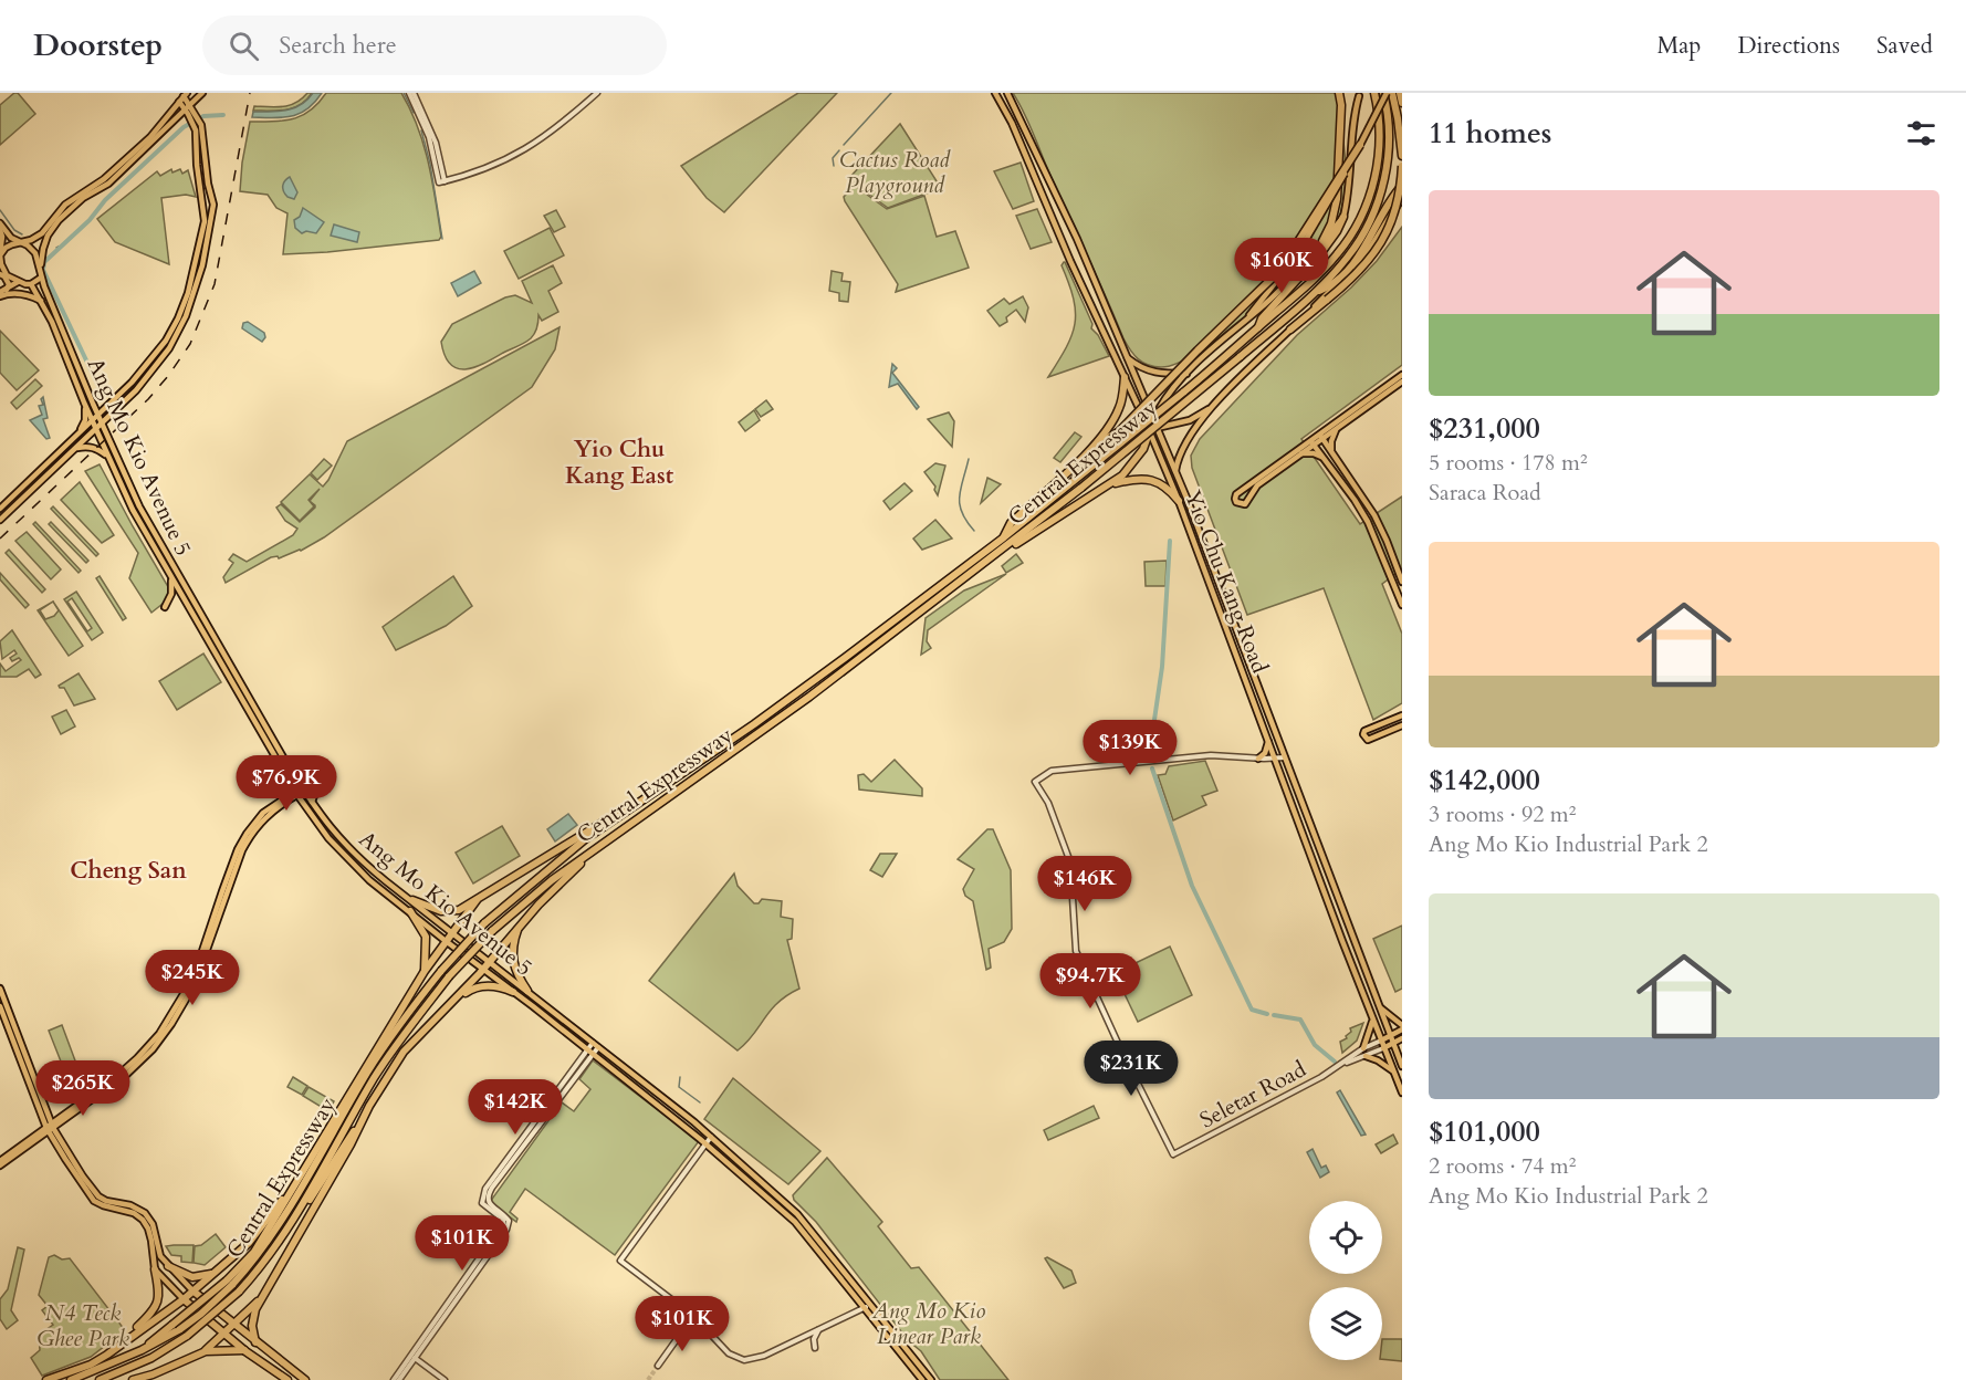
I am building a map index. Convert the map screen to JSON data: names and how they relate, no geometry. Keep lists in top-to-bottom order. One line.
{"streets":{"highway":["Central Expressway"],"main road":["Ang Mo Kio Avenue 5","Yio Chu Kang Road"],"street":["Seletar Road"]},"crossings":[["Yio Chu Kang Road","Seletar Road"]],"districts":["Yio Chu Kang East","Cheng San"],"parks":["Cactus Road Playground","Ang Mo Kio Linear Park","N4 Teck Ghee Park"],"page":{"header":"Doorstep","search":"Search here","nav":["Map","Directions","Saved"],"heading":"11 homes","list":[{"name":"$231,000","note":"5 rooms · 178 m² · Saraca Road"},{"name":"$142,000","note":"3 rooms · 92 m² · Ang Mo Kio Industrial Park 2"},{"name":"$101,000","note":"2 rooms · 74 m² · Ang Mo Kio Industrial Park 2"}],"price":["$160K","$139K","$76.9K","$146K","$245K","$94.7K","$231K","$265K","$142K","$101K","$101K"]}}
